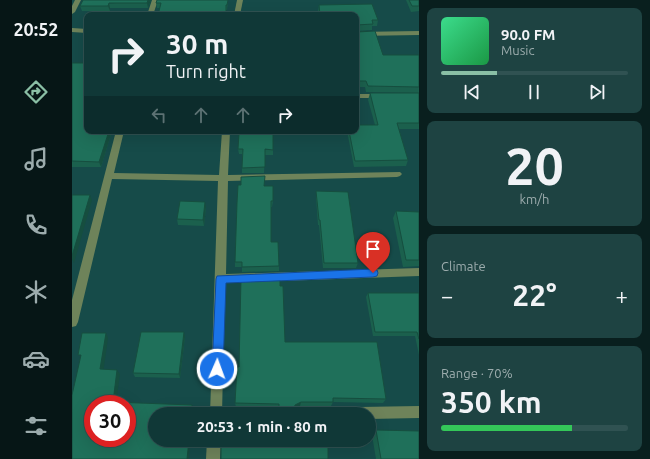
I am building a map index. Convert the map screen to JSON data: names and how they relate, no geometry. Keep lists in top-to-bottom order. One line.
{"page":{"tabs":"20:52","turn":["30 m","Turn right"],"song":["90.0 FM","Music"],"tile":[["20","km/h"],"Climate",["Range · 70%","350 km"]],"heat":["−","22°","+"],"limit":"30","trip":"20:53 · 1 min · 80 m"}}
